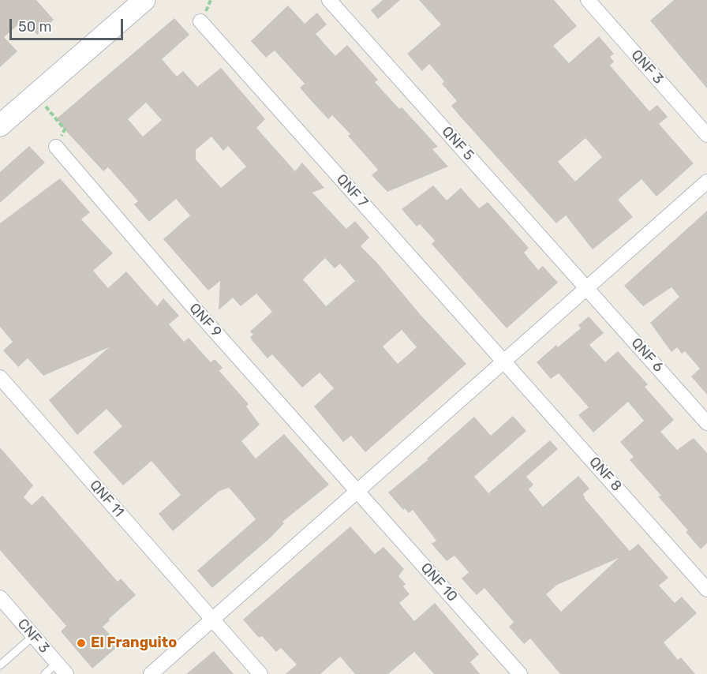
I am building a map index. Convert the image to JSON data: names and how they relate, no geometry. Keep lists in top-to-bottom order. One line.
{"streets":{"street":["QNF 3","QNF 5","QNF 7","QNF 9","QNF 6","QNF 8","QNF 11","QNF 10","CNF 3"]},"crossings":[["QNF 5","QNF 6"],["QNF 7","QNF 8"],["QNF 9","QNF 10"]],"places":["El Franguito"],"scale_bar":"50 m"}
